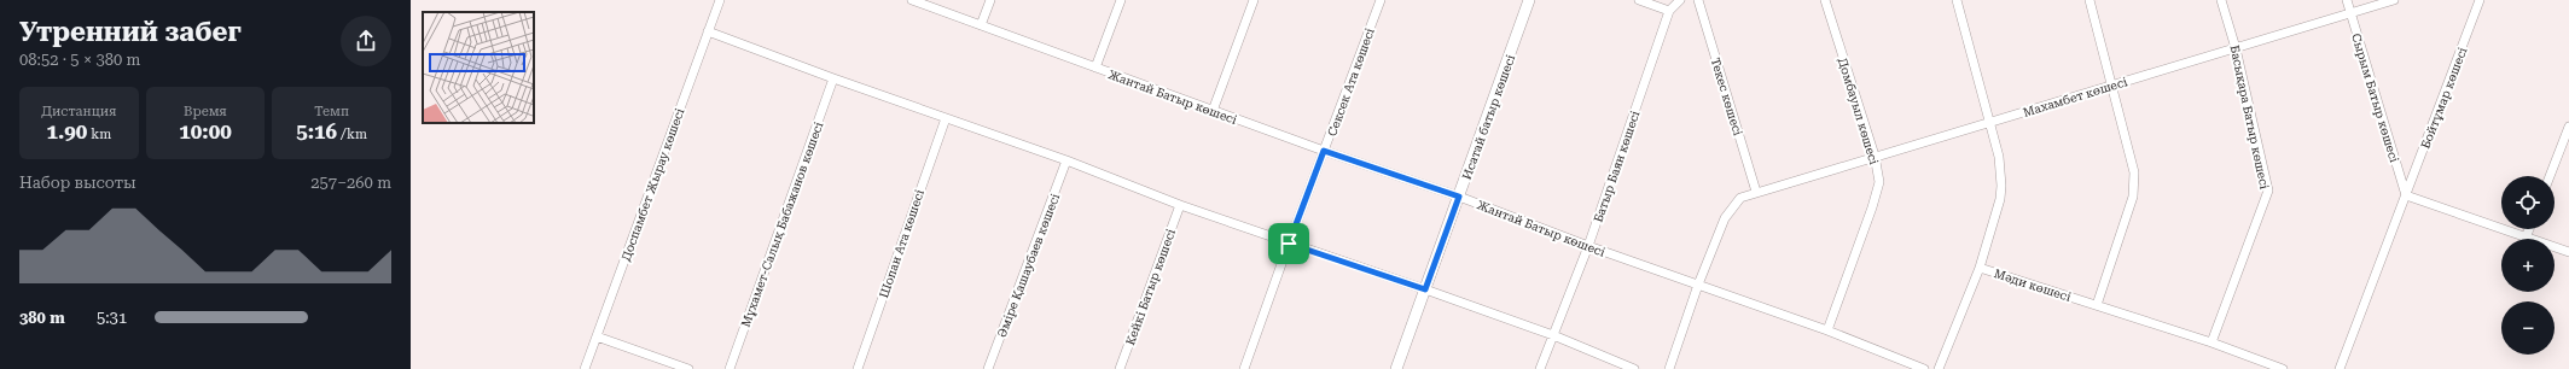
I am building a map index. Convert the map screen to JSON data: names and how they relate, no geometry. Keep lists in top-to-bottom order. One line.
{"streets":{"street":["Сексек Ата көшесі","Жантай Батыр көшесі","Текес көшесі","Махамбет көшесі","Сырым Батыр көшесі","Бойтұмар көшесі","Домбауыл көшесі","Исатай батыр көшесі","Басықара Батыр көшесі","Батыр Баян көшесі","Доспамбет Жырау көшесі","Мұхамет-Салық Бабажанов көшесі","Шопан Ата көшесі","Әміре Қашаубаев көшесі","Мәди көшесі","Кейкі Батыр көшесі"]},"crossings":[["Сексек Ата көшесі","Жантай Батыр көшесі"],["Жантай Батыр көшесі","Махамбет көшесі"],["Жантай Батыр көшесі","Домбауыл көшесі"],["Жантай Батыр көшесі","Исатай батыр көшесі"],["Жантай Батыр көшесі","Батыр Баян көшесі"],["Текес көшесі","Махамбет көшесі"],["Махамбет көшесі","Сырым Батыр көшесі"],["Махамбет көшесі","Домбауыл көшесі"],["Махамбет көшесі","Басықара Батыр көшесі"],["Махамбет көшесі","Мәди көшесі"],["Сырым Батыр көшесі","Бойтұмар көшесі"],["Басықара Батыр көшесі","Мәди көшесі"]],"page":{"heading":["Утренний забег","08:52 · 5 × 380 m"],"stats":[["Дистанция","1.90 km"],["Время","10:00"],["Темп","5:16 /km"]],"chart":["Набор высоты","257–260 m"],"map_buttons":["+","−"],"list":[{"name":"380 m","note":"5:31"}]}}
